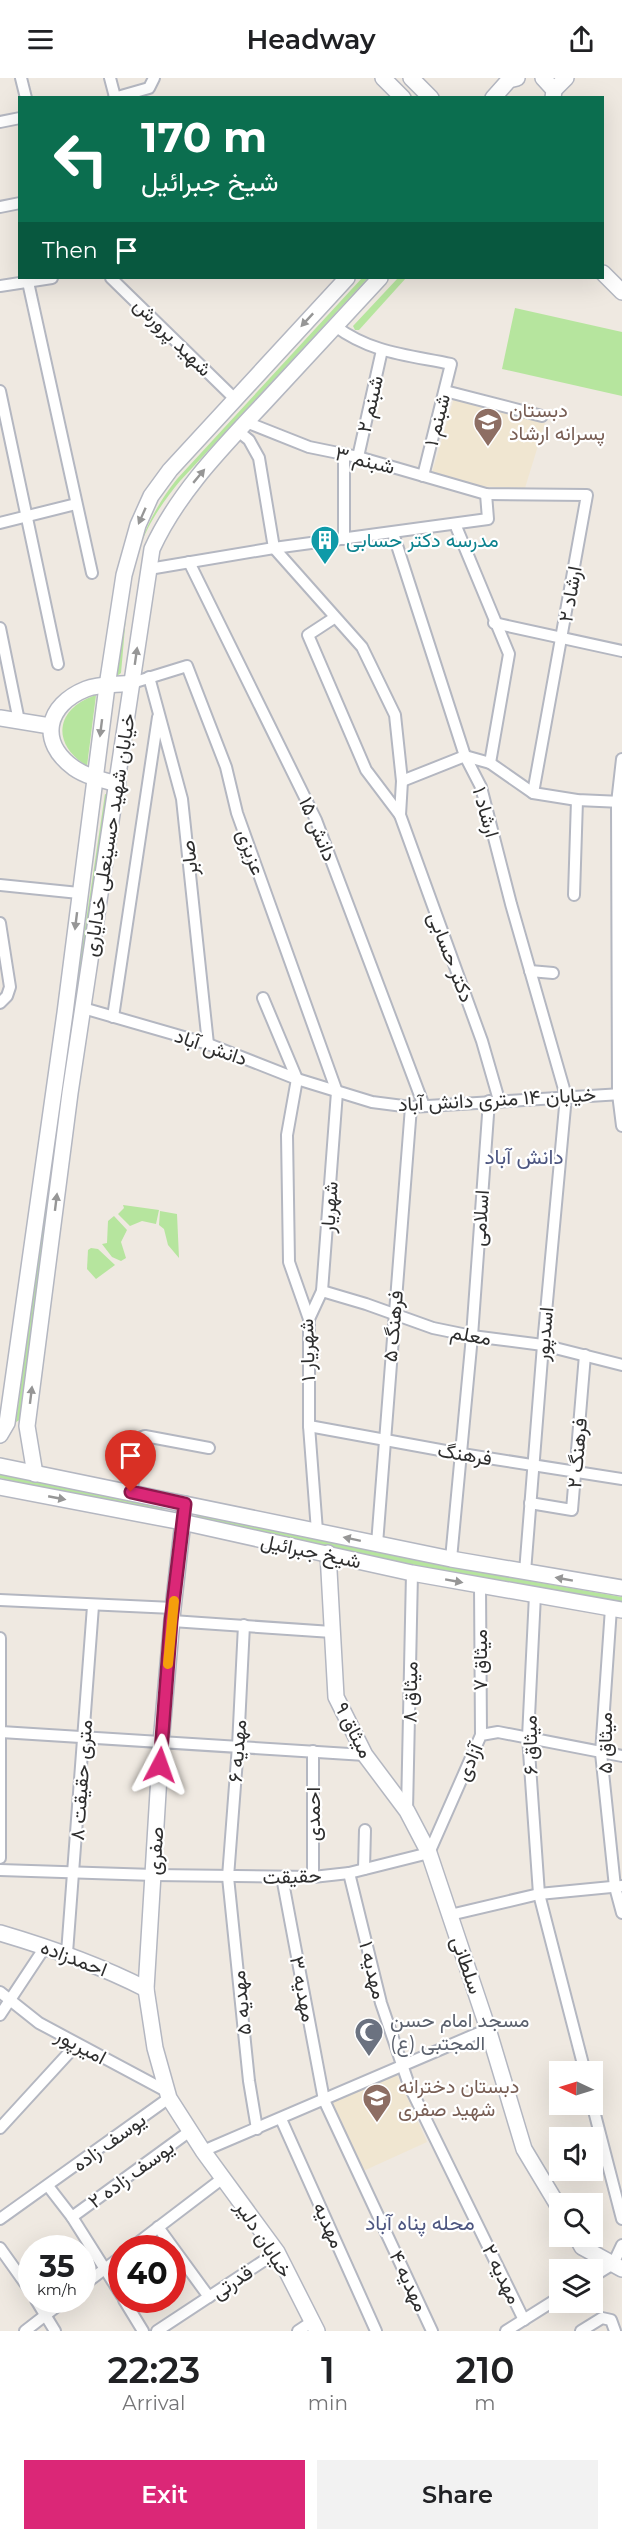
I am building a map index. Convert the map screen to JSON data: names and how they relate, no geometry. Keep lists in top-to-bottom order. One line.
{"streets":{"street":["شهید پرورش","شبنم ۲","شبنم ۱","شبنم ۳","ارشاد ۲","ارشاد ۱","دانش ۱۵","خیابان شهید حسینعلی خدایاری","عزیزی","صابر","دکتر حسابی","دانش آباد","خیابان ۱۴ متری دانش آباد","شهریار","اسلامی","فرهنگ ۵","اسدپور","معلم","شهریار ۱","فرهنگ ۲","فرهنگ","شیخ جبرائیل","میثاق ۷","میثاق ۸","میثاق ۹","میثاق ۵","میثاق ۶","مهدیه ۶","آزادی","۸ متری حقیقت","احمدی","صفری","حقیقت","احمدزاده","سلطانی","مهدیه ۱","مهدیه ۳","مهدیه ۵","امیرپور","یوسف زاده","یوسف زاده ۲","مهدیه","خیابان دلیر","مهدیه ۲","مهدیه ۴","قدرتی"]},"crossings":[["شهید پرورش","خیابان شهید حسینعلی خدایاری"],["شبنم ۲","شبنم ۱"],["شبنم ۲","شبنم ۳"],["شبنم ۱","شبنم ۳"],["شبنم ۳","ارشاد ۲"],["شبنم ۳","خیابان شهید حسینعلی خدایاری"],["ارشاد ۱","خیابان ۱۴ متری دانش آباد"],["ارشاد ۱","اسدپور"],["دانش ۱۵","خیابان ۱۴ متری دانش آباد"],["خیابان شهید حسینعلی خدایاری","عزیزی"],["خیابان شهید حسینعلی خدایاری","دانش آباد"],["خیابان شهید حسینعلی خدایاری","شیخ جبرائیل"],["عزیزی","صابر"],["عزیزی","دانش آباد"],["عزیزی","خیابان ۱۴ متری دانش آباد"],["عزیزی","شهریار"],["صابر","دانش آباد"],["دکتر حسابی","خیابان ۱۴ متری دانش آباد"],["دکتر حسابی","اسلامی"],["دانش آباد","خیابان ۱۴ متری دانش آباد"],["دانش آباد","شهریار"],["دانش آباد","شهریار ۱"],["خیابان ۱۴ متری دانش آباد","شهریار"],["خیابان ۱۴ متری دانش آباد","اسلامی"],["خیابان ۱۴ متری دانش آباد","فرهنگ ۵"],["خیابان ۱۴ متری دانش آباد","اسدپور"],["شهریار","معلم"],["شهریار","شهریار ۱"],["اسلامی","معلم"],["اسلامی","فرهنگ"],["اسلامی","شیخ جبرائیل"],["فرهنگ ۵","معلم"],["فرهنگ ۵","فرهنگ"],["فرهنگ ۵","شیخ جبرائیل"],["اسدپور","معلم"],["اسدپور","فرهنگ ۲"],["اسدپور","فرهنگ"],["اسدپور","شیخ جبرائیل"],["معلم","فرهنگ ۲"],["شهریار ۱","فرهنگ"],["شهریار ۱","شیخ جبرائیل"],["فرهنگ ۲","فرهنگ"],["شیخ جبرائیل","میثاق ۷"],["شیخ جبرائیل","میثاق ۸"],["شیخ جبرائیل","میثاق ۹"],["شیخ جبرائیل","میثاق ۵"],["شیخ جبرائیل","میثاق ۶"],["شیخ جبرائیل","صفری"],["میثاق ۷","آزادی"],["میثاق ۸","میثاق ۹"],["میثاق ۹","آزادی"],["میثاق ۹","حقیقت"],["میثاق ۹","سلطانی"],["میثاق ۵","آزادی"],["میثاق ۶","آزادی"],["مهدیه ۶","حقیقت"],["مهدیه ۶","مهدیه ۵"],["آزادی","حقیقت"],["آزادی","سلطانی"],["۸ متری حقیقت","حقیقت"],["۸ متری حقیقت","احمدزاده"],["احمدی","حقیقت"],["صفری","حقیقت"],["صفری","احمدزاده"],["صفری","امیرپور"],["صفری","یوسف زاده"],["صفری","یوسف زاده ۲"],["صفری","خیابان دلیر"],["حقیقت","سلطانی"],["حقیقت","مهدیه ۱"],["حقیقت","مهدیه ۳"],["حقیقت","مهدیه ۵"],["مهدیه ۱","مهدیه ۲"],["مهدیه ۳","مهدیه ۴"],["امیرپور","یوسف زاده"],["خیابان دلیر","قدرتی"]],"districts":["دانش آباد","محله پناه آباد"],"places":{"school or university":["دبستان پسرانه ارشاد","دبستان دخترانه شهید صفری"],"building":["مدرسه دکتر حسابی"],"mosque":["مسجد امام حسن المجتبی (ع)"]},"north":"left","page":{"header":"Headway","turn":["170 m","شیخ جبرائیل"],"then":"Then","speed":"35 km/h","limit":"40","eta":["22:23","Arrival","1","min","210","m"],"buttons":["Exit","Share"]}}
